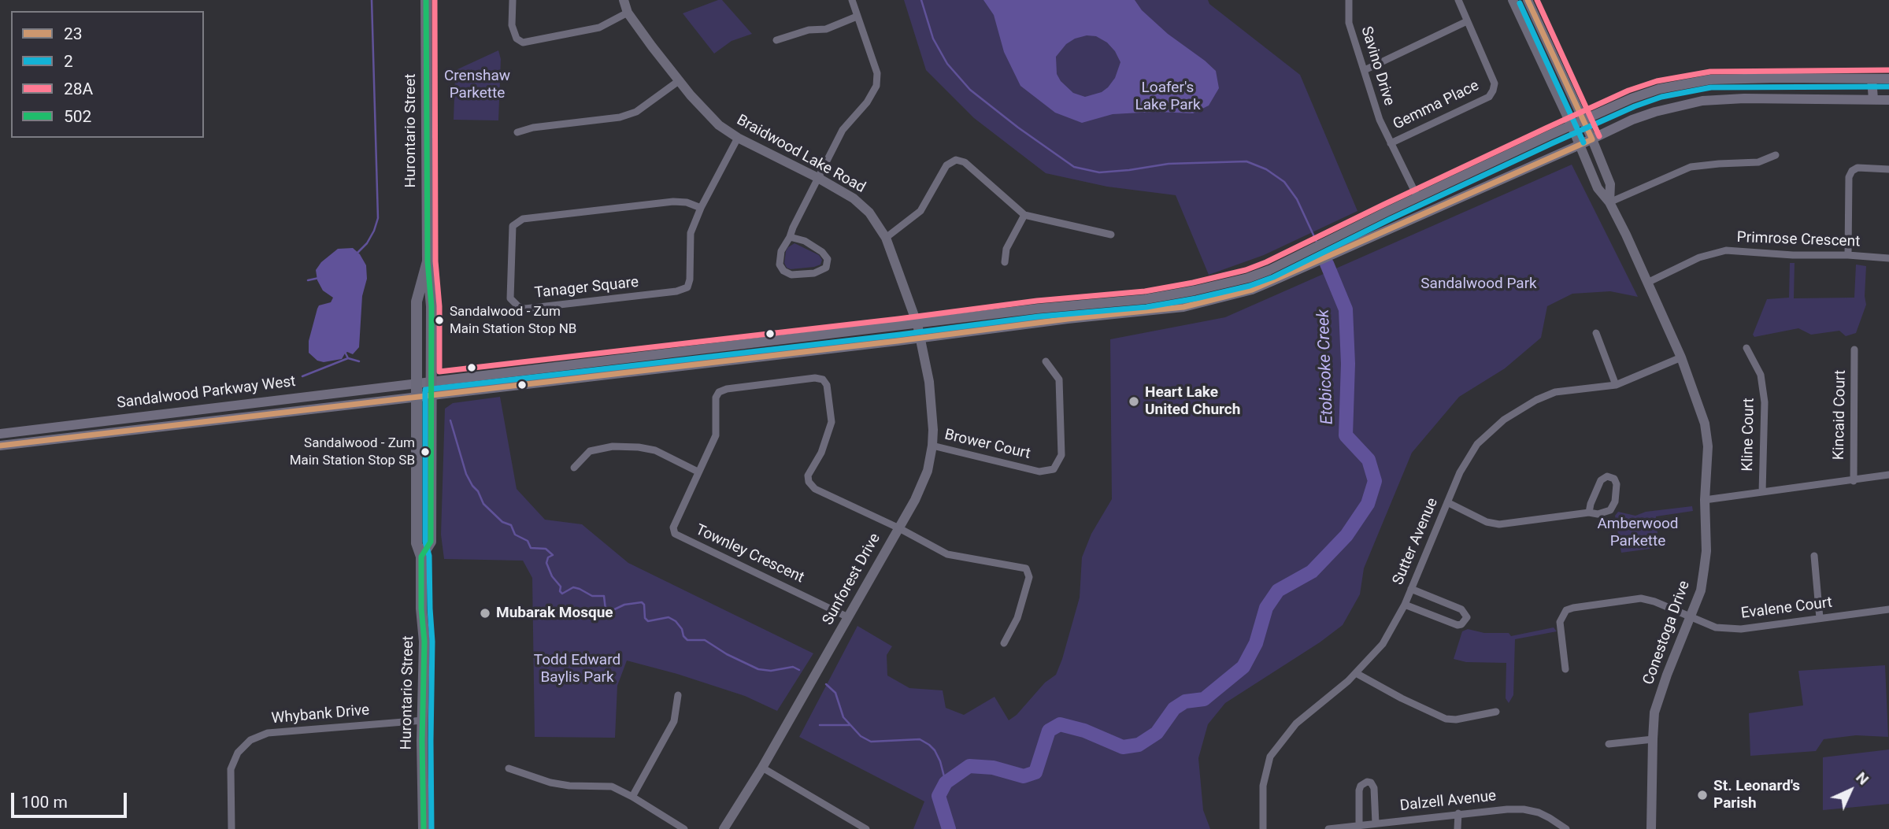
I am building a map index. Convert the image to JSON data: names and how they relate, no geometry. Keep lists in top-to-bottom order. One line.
{"streets":{"main road":["Hurontario Street","Sandalwood Parkway West"],"street":["Savino Drive","Gemma Place","Braidwood Lake Road","Primrose Crescent","Tanager Square","Kincaid Court","Kline Court","Brower Court","Sutter Avenue","Townley Crescent","Sunforest Drive","Evalene Court","Conestoga Drive","Whybank Drive","Dalzell Avenue"]},"crossings":[["Savino Drive","Gemma Place"],["Savino Drive","Sandalwood Parkway West"],["Hurontario Street","Sandalwood Parkway West"],["Hurontario Street","Whybank Drive"],["Braidwood Lake Road","Tanager Square"],["Braidwood Lake Road","Sandalwood Parkway West"],["Braidwood Lake Road","Sunforest Drive"],["Primrose Crescent","Conestoga Drive"],["Sandalwood Parkway West","Sunforest Drive"],["Sandalwood Parkway West","Conestoga Drive"],["Brower Court","Sunforest Drive"],["Sutter Avenue","Conestoga Drive"],["Townley Crescent","Sunforest Drive"],["Evalene Court","Conestoga Drive"]],"water":["Etobicoke Creek"],"parks":["Crenshaw Parkette","Loafer's Lake Park","Sandalwood Park","Amberwood Parkette","Todd Edward Baylis Park"],"places":["Sandalwood - Zum Main Station Stop NB","Heart Lake United Church","Sandalwood - Zum Main Station Stop SB","Mubarak Mosque","St. Leonard's Parish"],"lines":["transit line 23","transit line 28A","transit line 502","transit line 2"],"legend":["23","2","28A","502"],"scale_bar":"100 m","north":"top right"}
